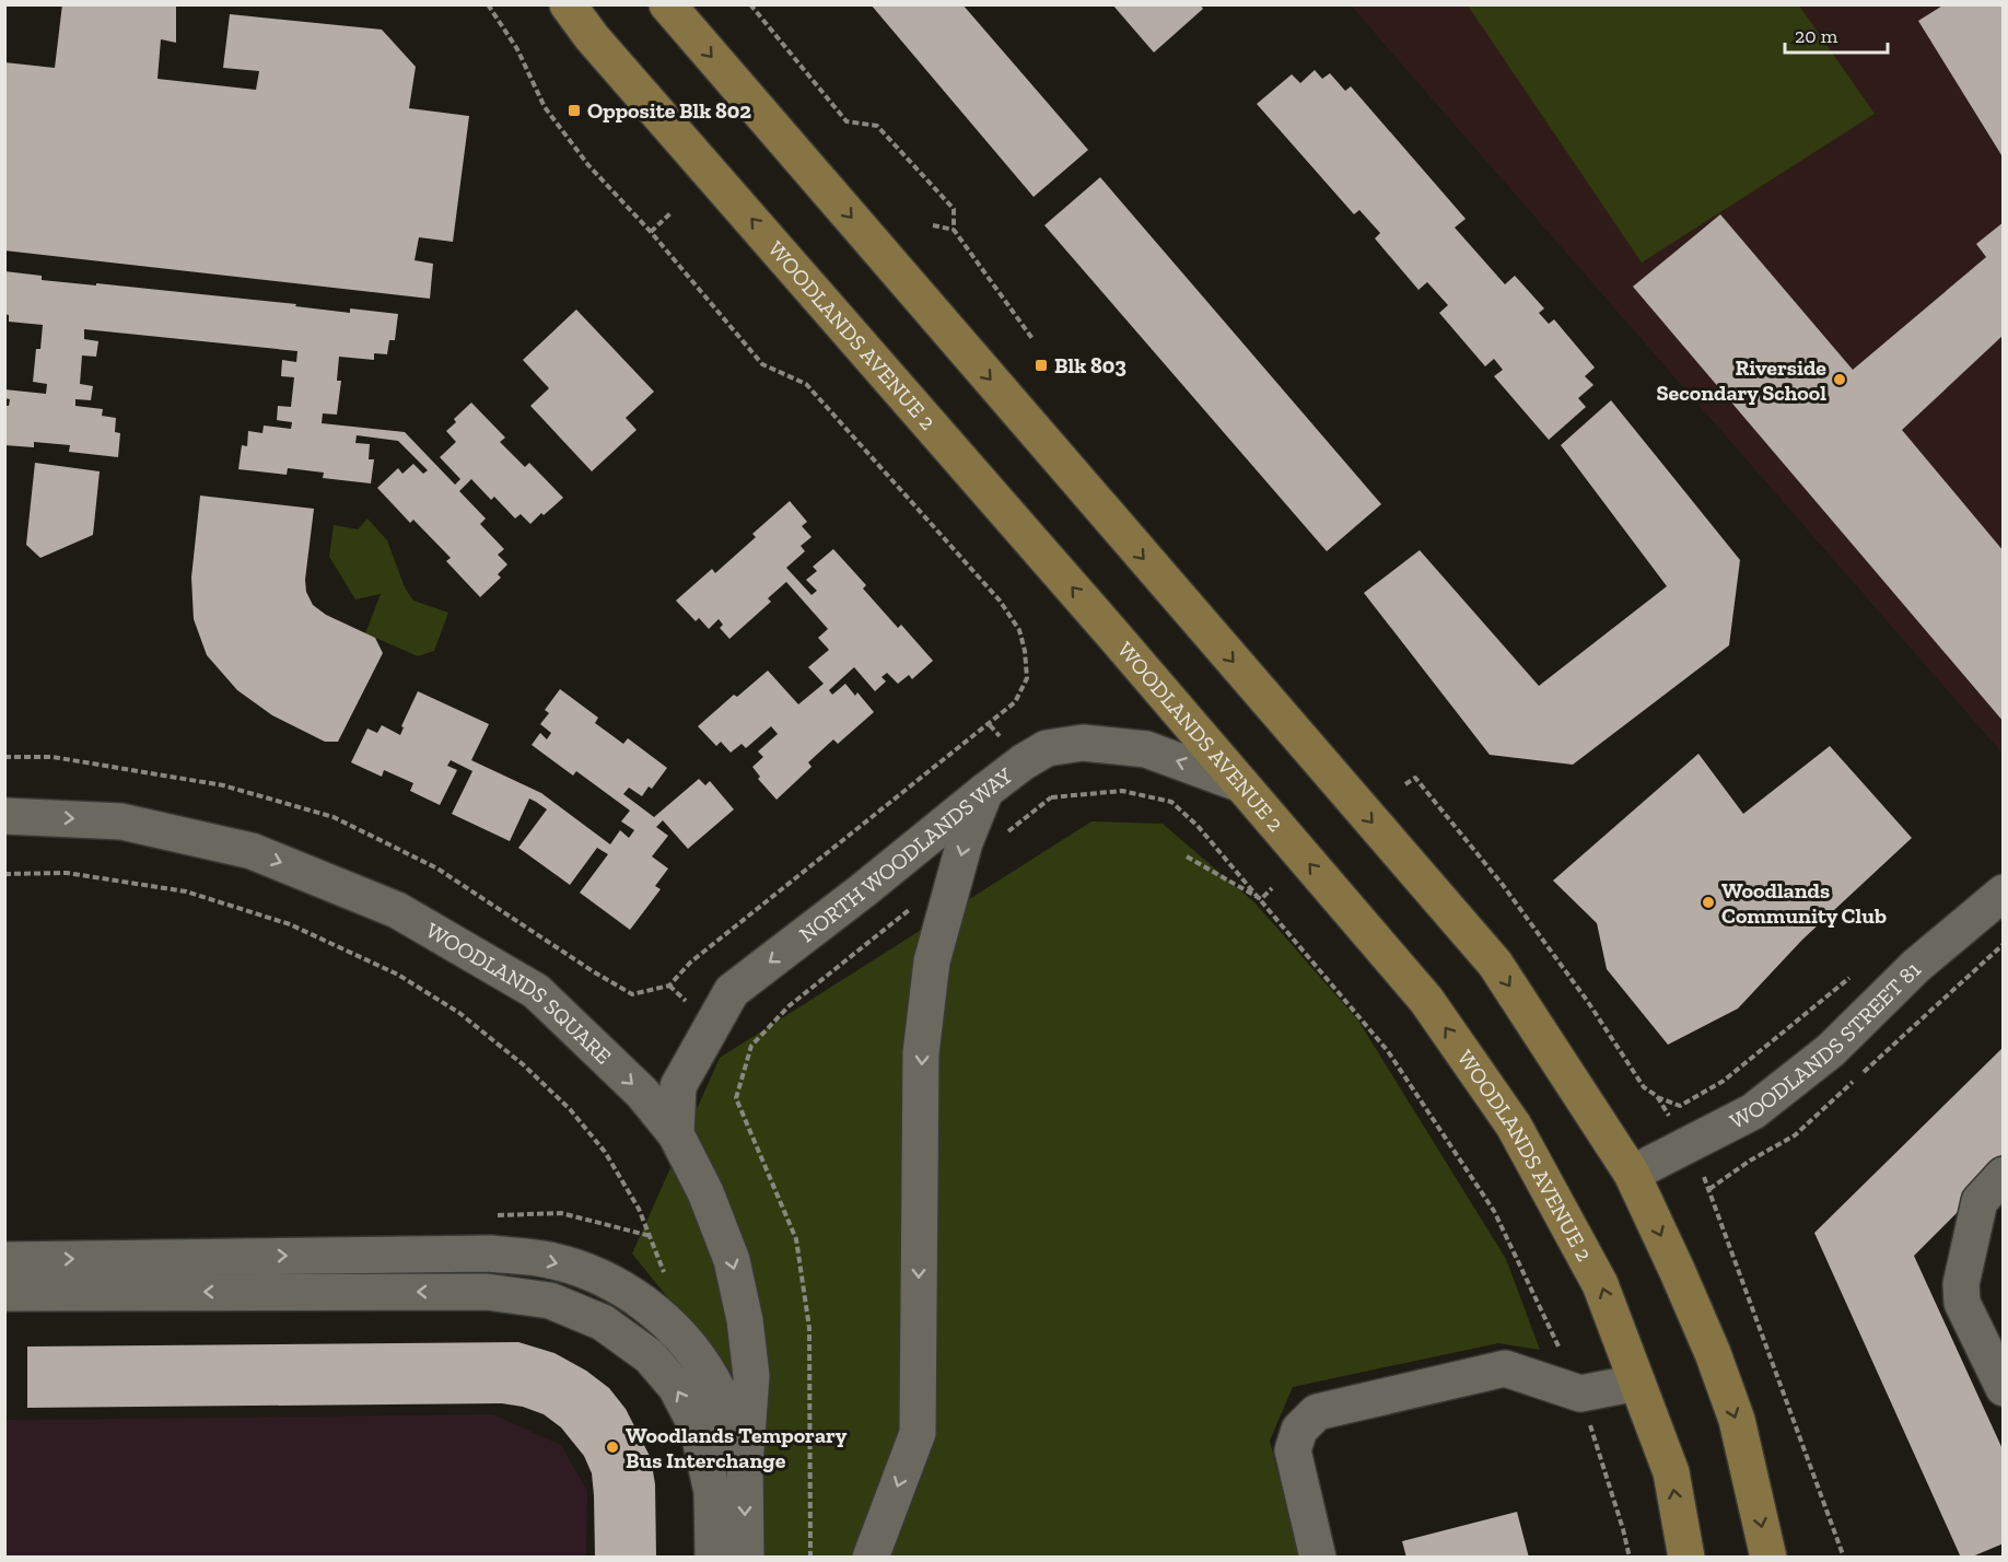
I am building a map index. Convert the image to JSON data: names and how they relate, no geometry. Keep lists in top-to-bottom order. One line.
{"streets":{"main road":["WOODLANDS AVENUE 2"],"street":["NORTH WOODLANDS WAY","WOODLANDS SQUARE","WOODLANDS STREET 81"]},"crossings":[["WOODLANDS AVENUE 2","NORTH WOODLANDS WAY"],["NORTH WOODLANDS WAY","WOODLANDS SQUARE"]],"one_way":["NORTH WOODLANDS WAY","WOODLANDS SQUARE"],"places":{"transit":["Opposite Blk 802","Blk 803"],"other":["Riverside Secondary School","Woodlands Community Club","Woodlands Temporary Bus Interchange"]},"scale_bar":"20 m"}
